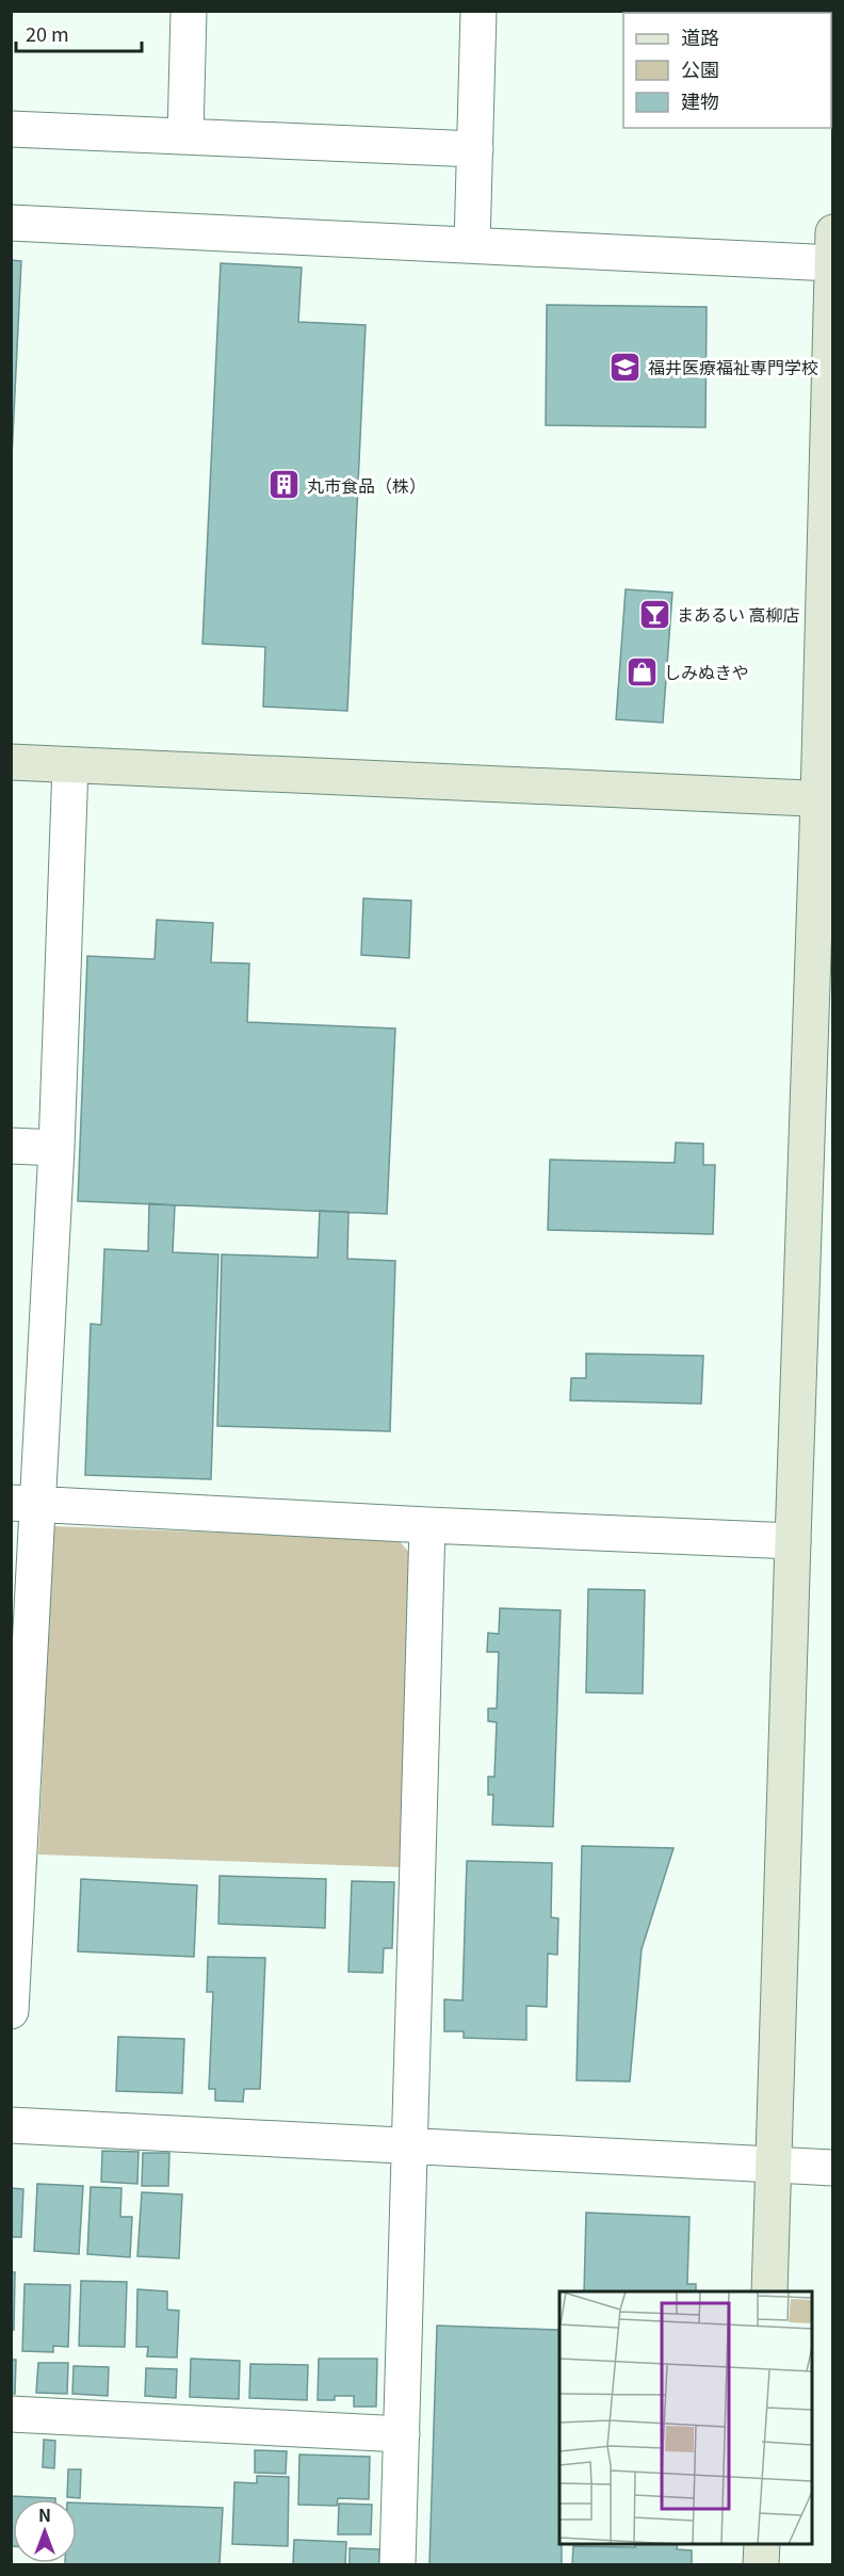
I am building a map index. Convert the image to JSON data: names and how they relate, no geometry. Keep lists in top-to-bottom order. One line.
{"places":{"school or university":["福井医療福祉専門学校"],"building":["丸市食品（株）"],"bar":["まあるい 高柳店"],"shop":["しみぬきや"]},"legend":["道路","公園","建物"],"scale_bar":"20 m","north":"top"}
